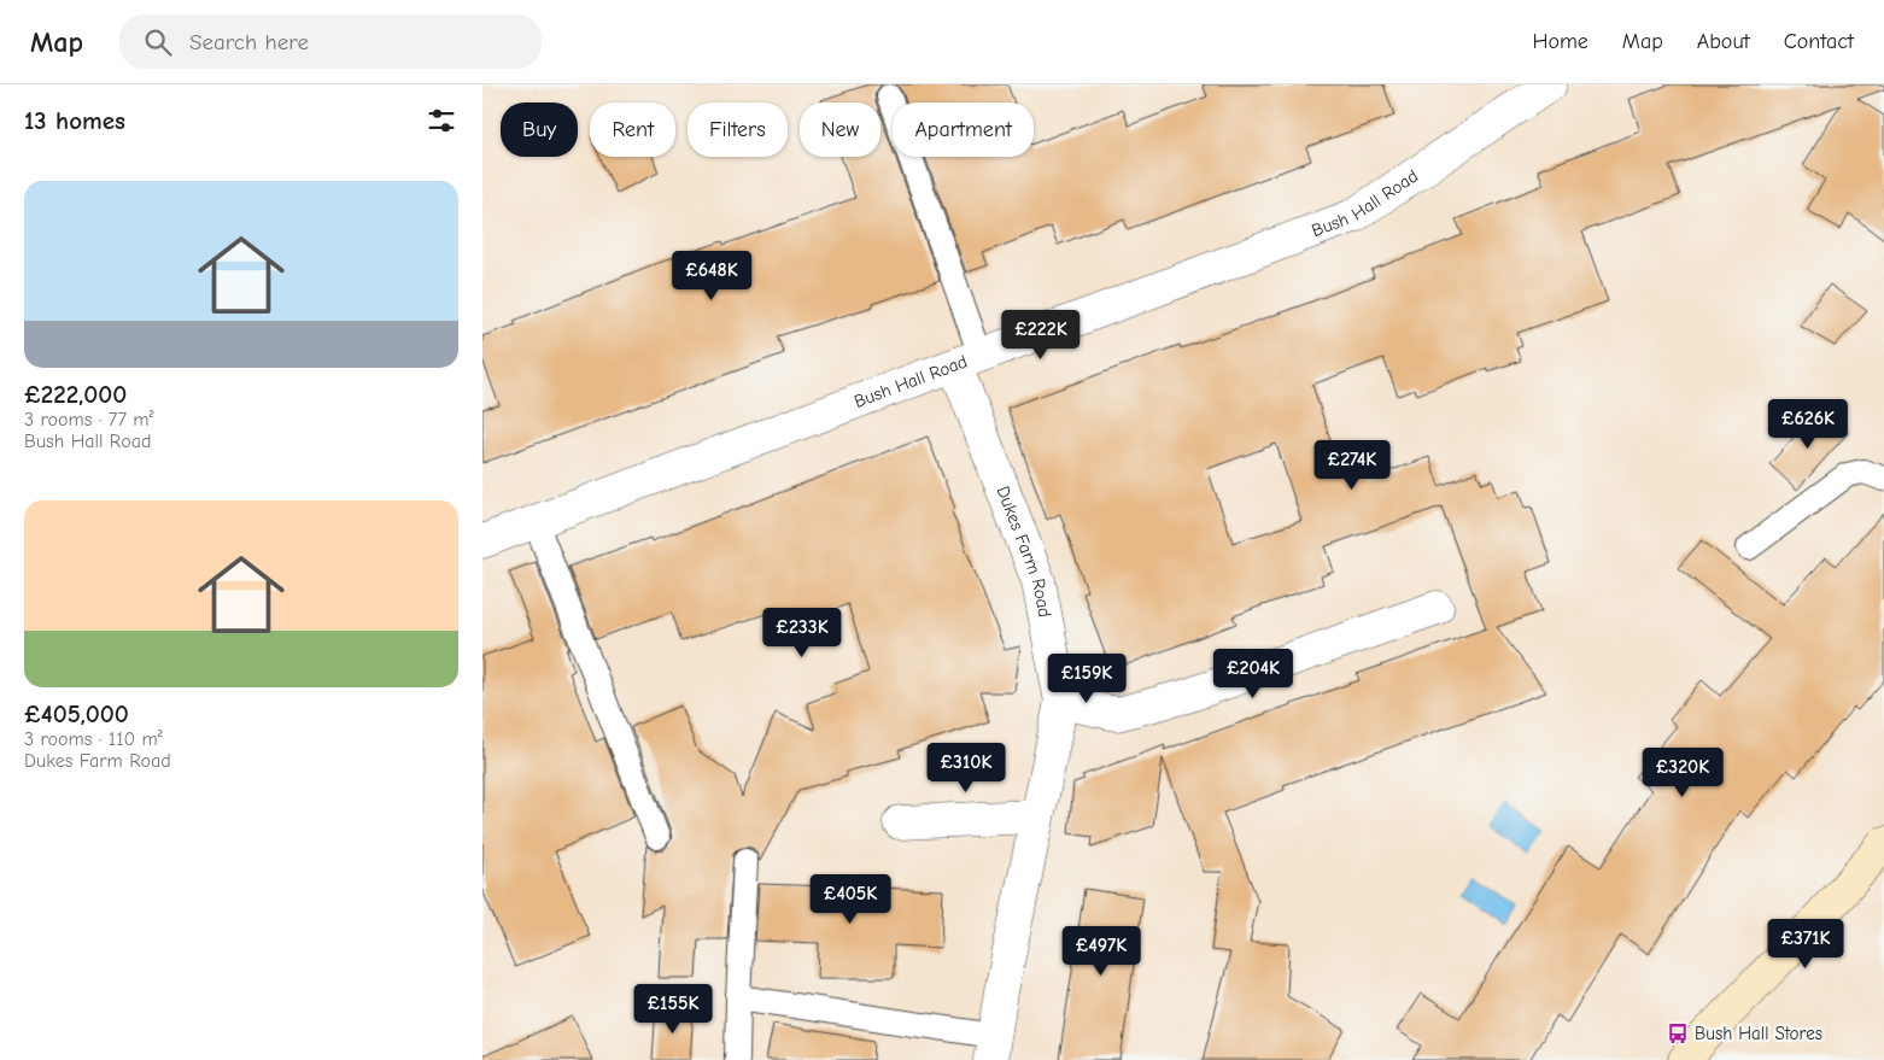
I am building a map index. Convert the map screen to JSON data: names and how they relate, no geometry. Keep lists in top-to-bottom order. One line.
{"streets":{"street":["Bush Hall Road","Dukes Farm Road"]},"crossings":[["Bush Hall Road","Dukes Farm Road"]],"places":{"bus stop":["Bush Hall Stores"]},"page":{"header":"Map","search":"Search here","nav":["Home","Map","About","Contact"],"heading":"13 homes","chip":["Buy","Rent","Filters","New","Apartment"],"list":[{"name":"£222,000","note":"3 rooms · 77 m² · Bush Hall Road"},{"name":"£405,000","note":"3 rooms · 110 m² · Dukes Farm Road"}],"price":["£648K","£222K","£626K","£274K","£233K","£204K","£159K","£310K","£320K","£405K","£371K","£497K","£155K"]}}
